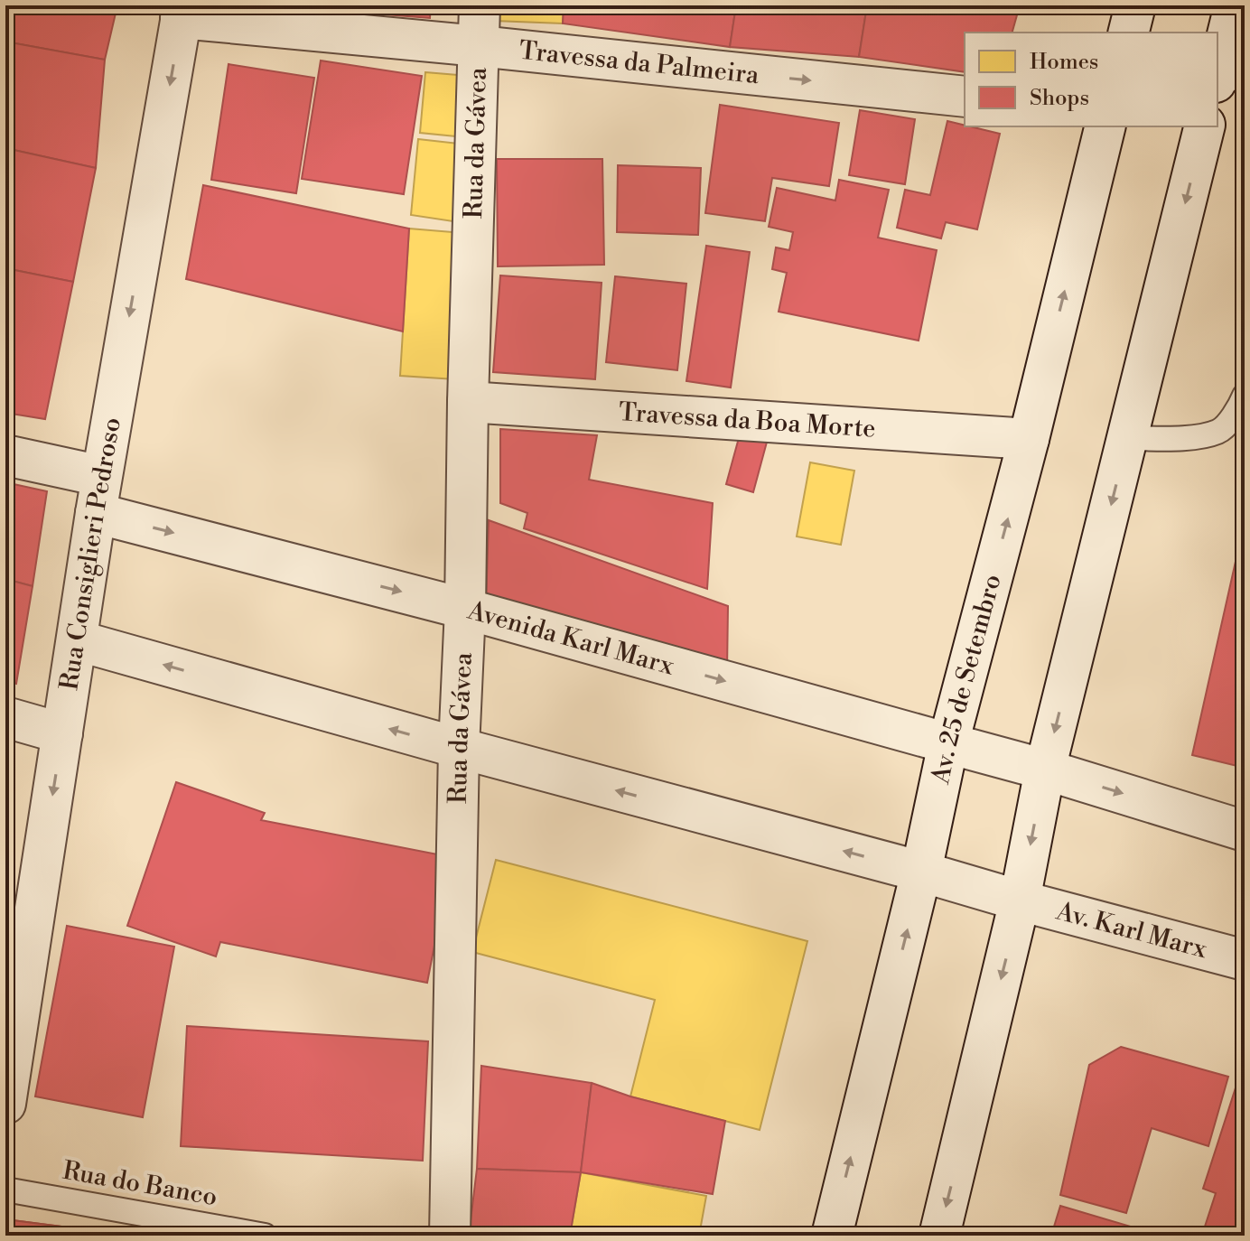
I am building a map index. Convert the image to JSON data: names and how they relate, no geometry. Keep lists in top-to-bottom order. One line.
{"streets":{"street":["Travessa da Palmeira","Rua da Gávea","Travessa da Boa Morte","Rua Consiglieri Pedroso","Avenida Karl Marx","Av. 25 de Setembro","Av. Karl Marx"],"lane":["Rua do Banco"]},"crossings":[["Travessa da Palmeira","Rua da Gávea"],["Travessa da Palmeira","Rua Consiglieri Pedroso"],["Rua da Gávea","Travessa da Boa Morte"],["Rua da Gávea","Avenida Karl Marx"],["Travessa da Boa Morte","Av. 25 de Setembro"],["Rua Consiglieri Pedroso","Avenida Karl Marx"],["Avenida Karl Marx","Av. 25 de Setembro"]],"one_way":["Travessa da Palmeira","Rua Consiglieri Pedroso"],"legend":["Homes","Shops"]}
